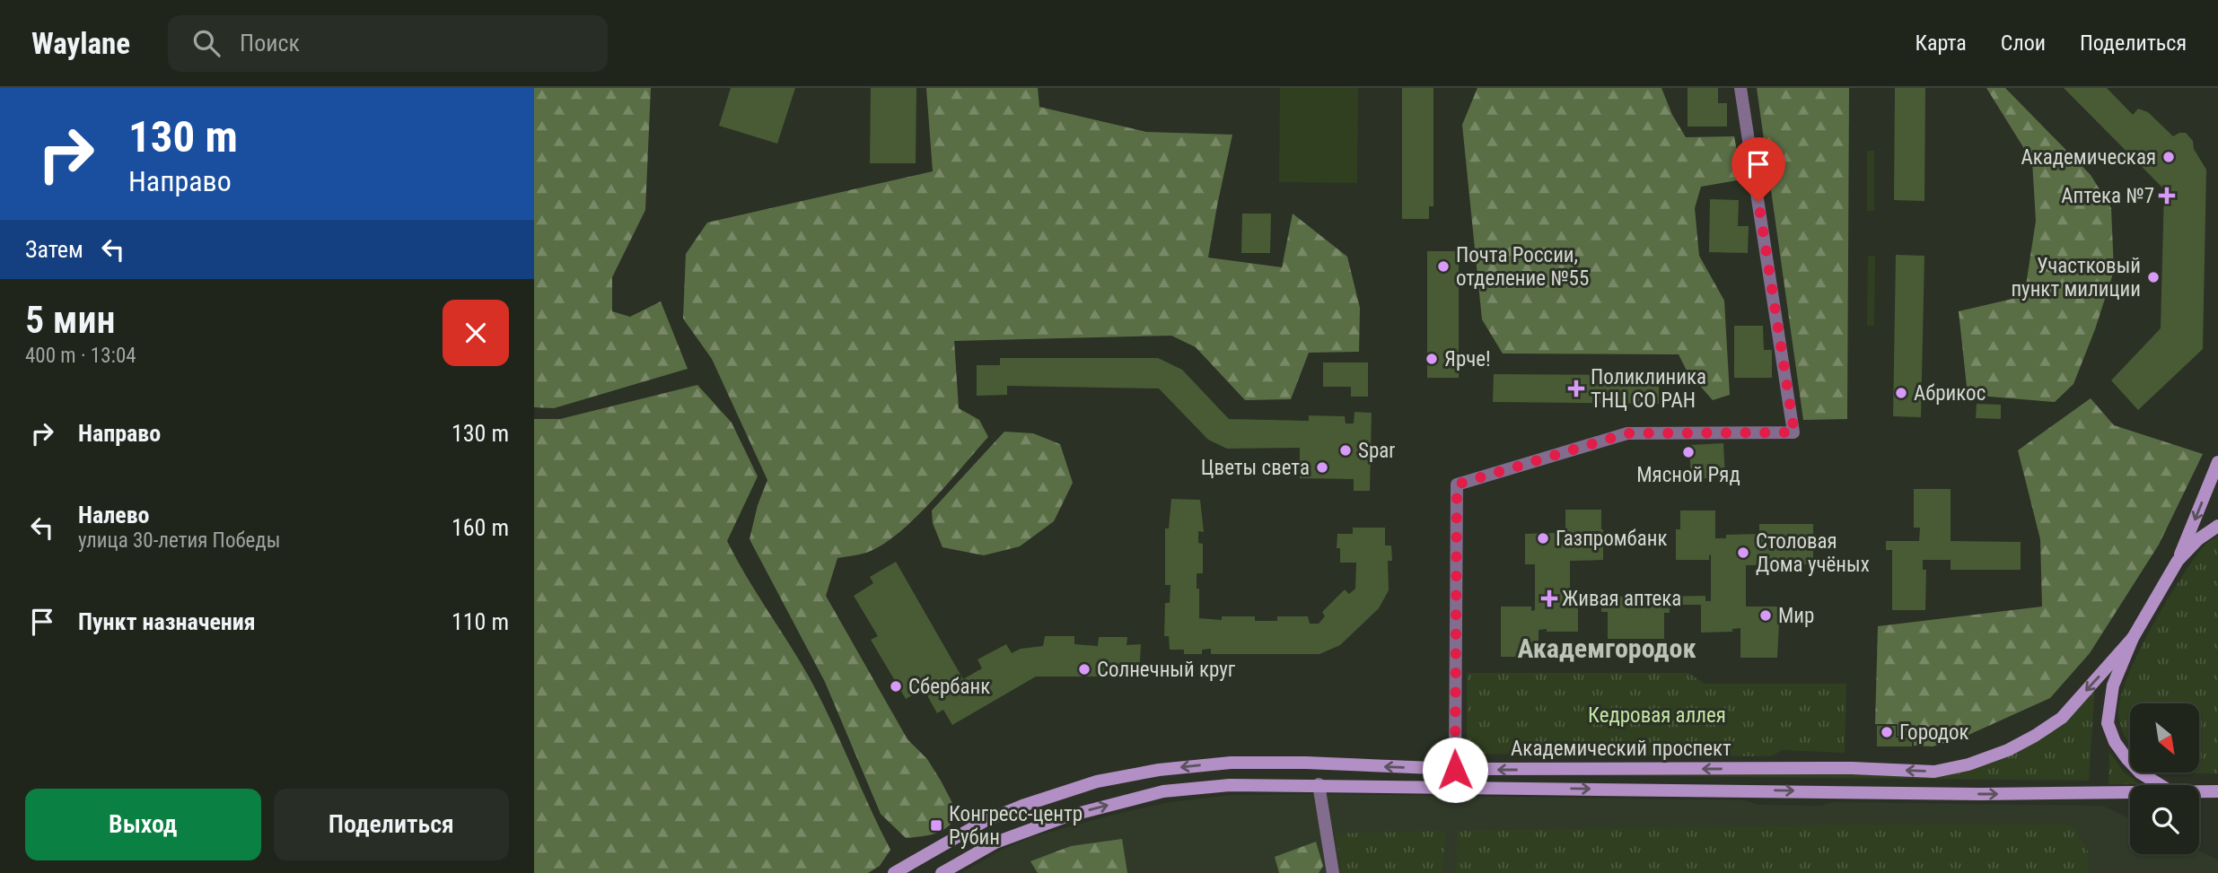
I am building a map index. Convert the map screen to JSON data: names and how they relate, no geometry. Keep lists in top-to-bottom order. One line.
{"streets":{"main road":["Академический проспект"]},"districts":["Академгородок"],"parks":["Кедровая аллея"],"places":{"other":["Академическая","Почта России, отделение №55","Участковый пункт милиции","Ярче!","Абрикос","Spar","Мясной Ряд","Цветы света","Газпромбанк","Столовая Дома учёных","Мир","Солнечный круг","Сбербанк","Городок"],"health":["Аптека №7","Поликлиника ТНЦ СО РАН","Живая аптека"],"transit":["Конгресс-центр Рубин"]},"north":"bottom right","page":{"header":"Waylane","search":"Поиск","nav":["Карта","Слои","Поделиться"],"turn":["130 m","Направо"],"then":"Затем","heading":["5 мин","400 m · 13:04"],"list":[{"name":"Направо","value":"130 m"},{"name":"Налево","note":"улица 30-летия Победы","value":"160 m"},{"name":"Пункт назначения","value":"110 m"}],"buttons":["Выход","Поделиться"]}}
